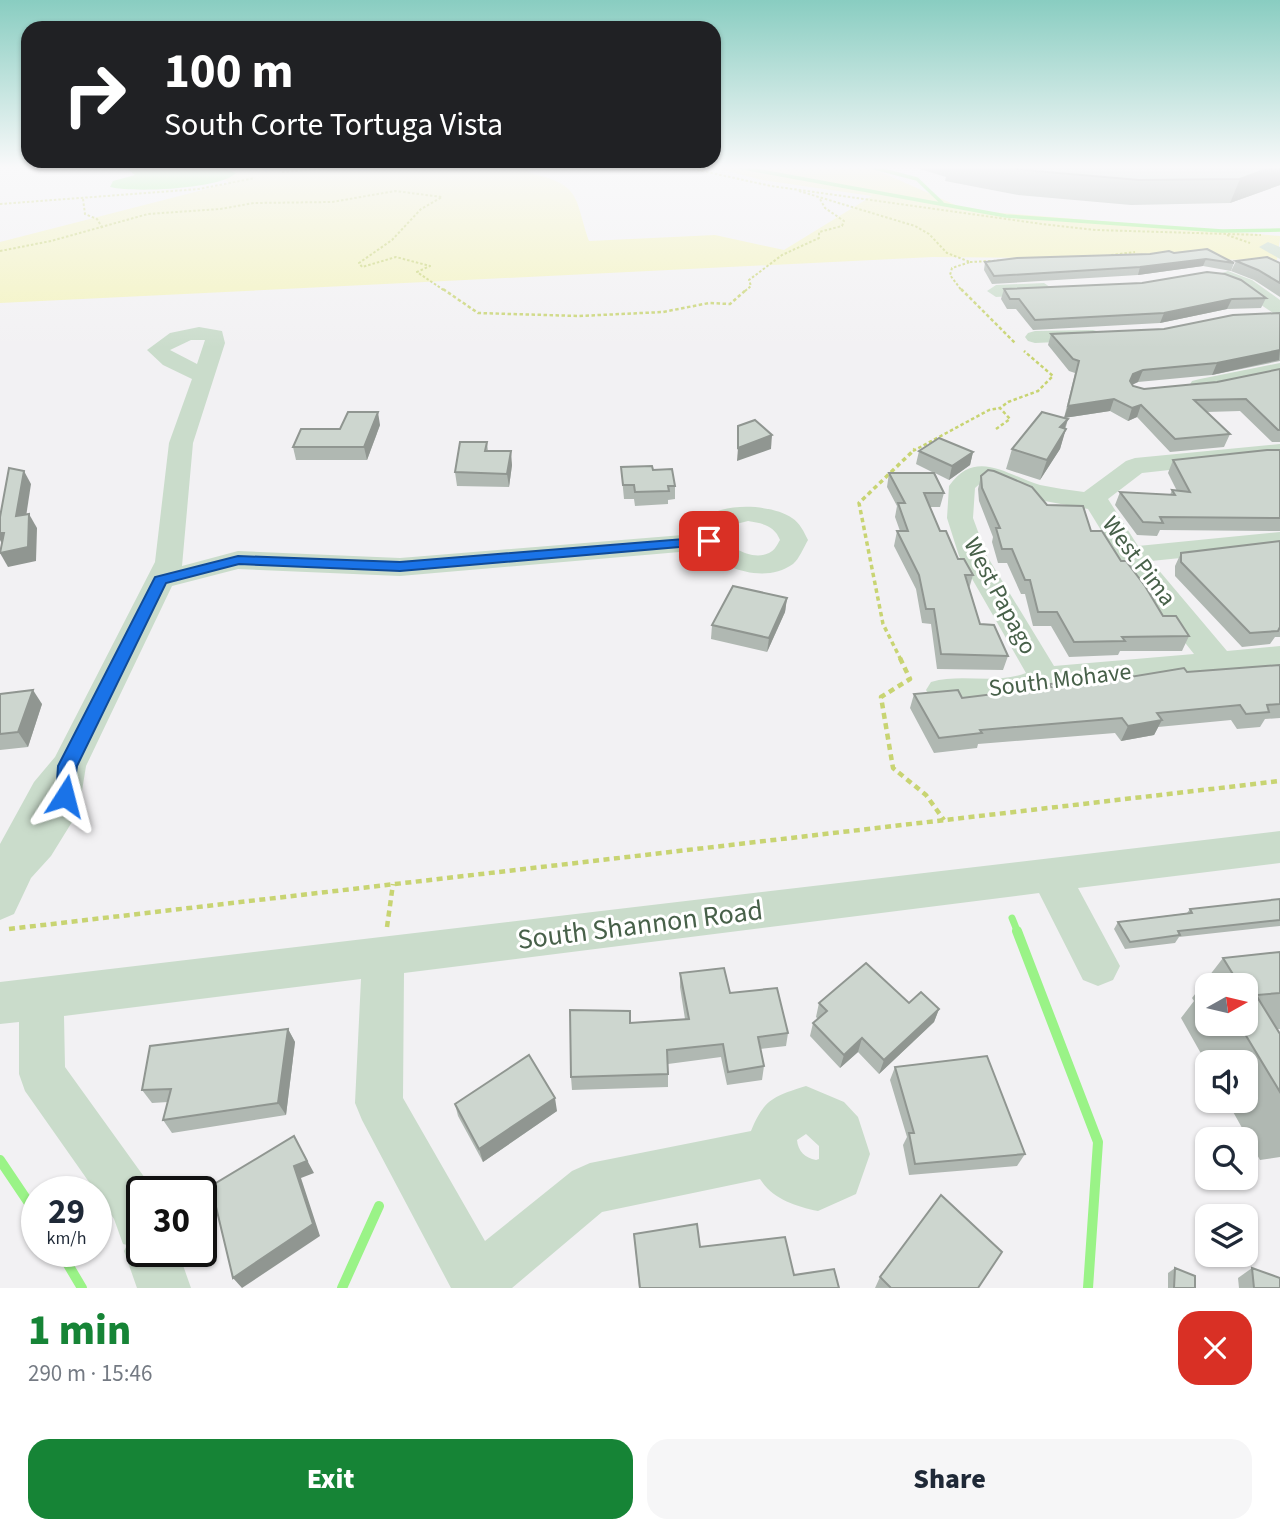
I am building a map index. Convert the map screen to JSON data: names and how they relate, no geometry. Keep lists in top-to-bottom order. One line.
{"streets":{"street":["West Pima","West Papago","South Mohave","South Shannon Road"]},"crossings":[["West Pima","West Papago"],["West Pima","South Mohave"],["West Papago","South Mohave"]],"north":"right","page":{"turn":["100 m","South Corte Tortuga Vista"],"speed":"29 km/h","limit":"30","heading":["1 min","290 m · 15:46"],"buttons":["Exit","Share"]}}
